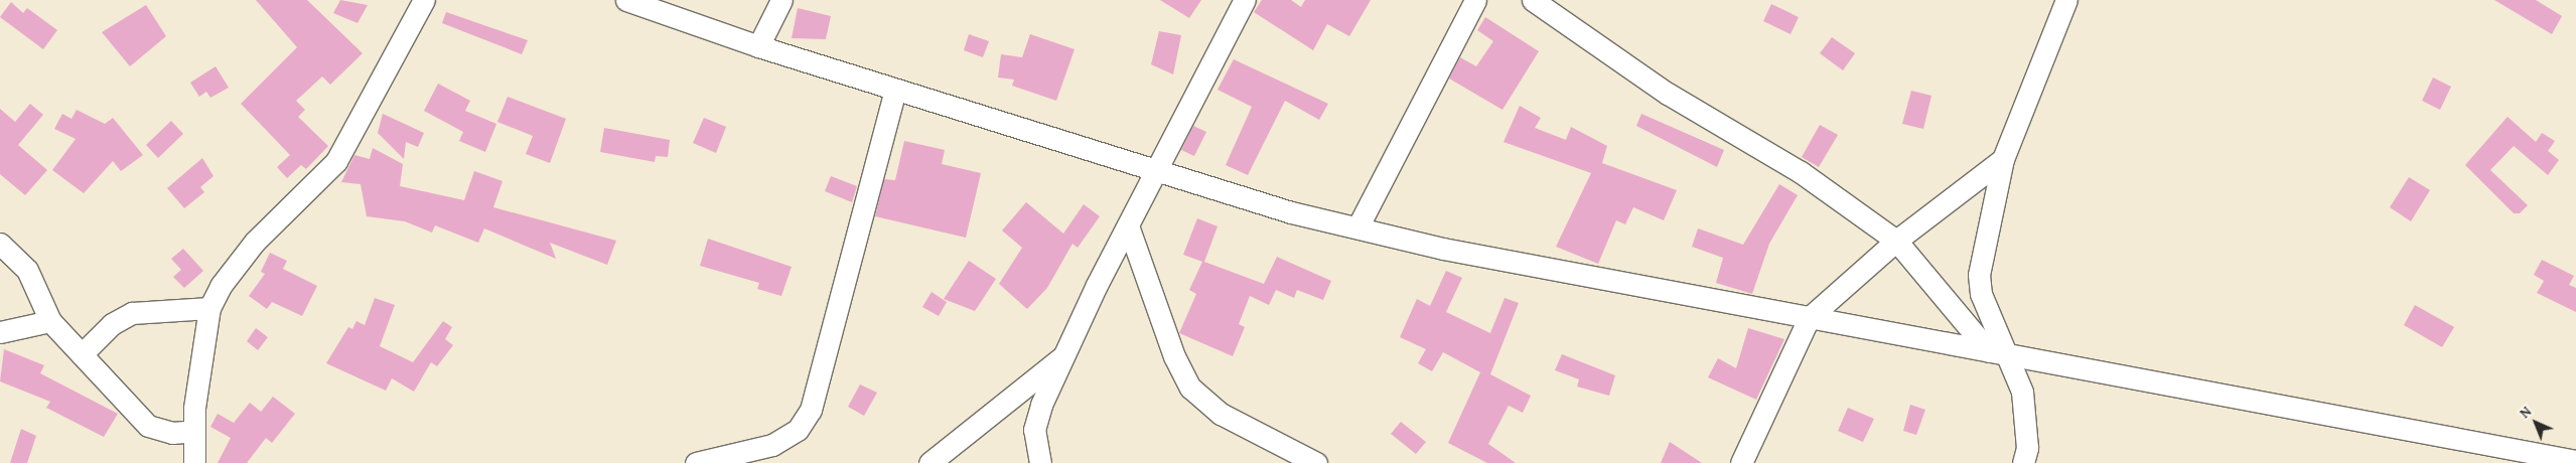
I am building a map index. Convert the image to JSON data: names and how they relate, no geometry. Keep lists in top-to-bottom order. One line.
{"north":"top left"}
